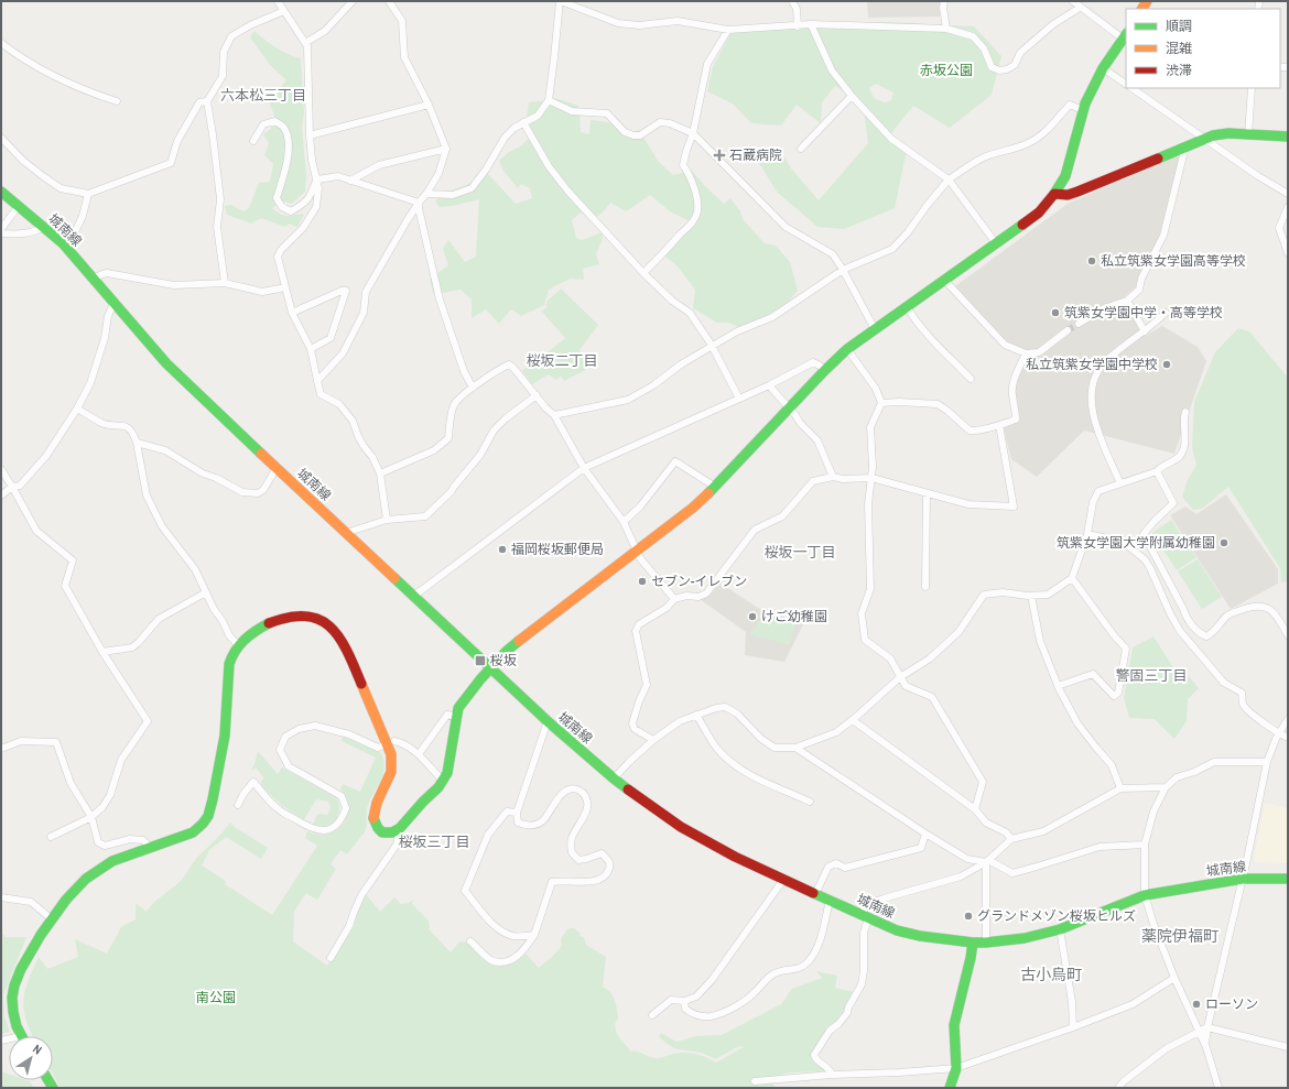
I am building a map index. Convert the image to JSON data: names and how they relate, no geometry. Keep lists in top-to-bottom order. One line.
{"streets":{"street":["城南線"]},"districts":["六本松三丁目","桜坂二丁目","桜坂一丁目","警固三丁目","桜坂三丁目","薬院伊福町","古小烏町"],"parks":["赤坂公園","南公園"],"places":{"health":["石蔵病院"],"other":["私立筑紫女学園高等学校","筑紫女学園中学・高等学校","私立筑紫女学園中学校","筑紫女学園大学附属幼稚園","福岡桜坂郵便局","セブン-イレブン","けご幼稚園","グランドメゾン桜坂ヒルズ","ローソン"],"transit":["桜坂"]},"legend":["順調","混雑","渋滞"],"north":"top right"}
